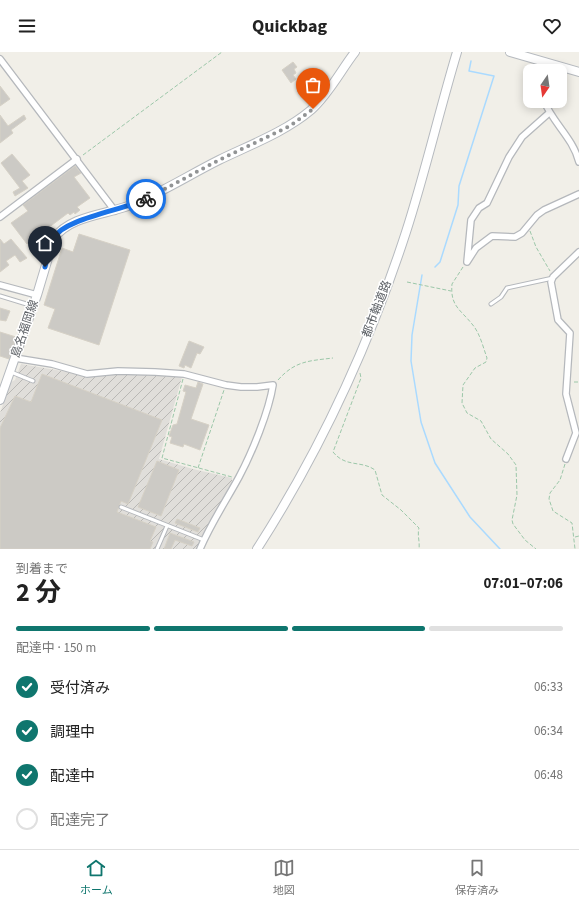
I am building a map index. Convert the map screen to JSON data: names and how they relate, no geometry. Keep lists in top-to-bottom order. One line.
{"streets":{"main road":["都市軸道路","島名福岡線"]},"north":"bottom","page":{"header":"Quickbag","heading":["2 分","到着まで","07:01–07:06"],"bar":"配達中 · 150 m","list":[["受付済み","06:33"],["調理中","06:34"],["配達中","06:48"],"配達完了"],"tabs":["ホーム","地図","保存済み"]}}
